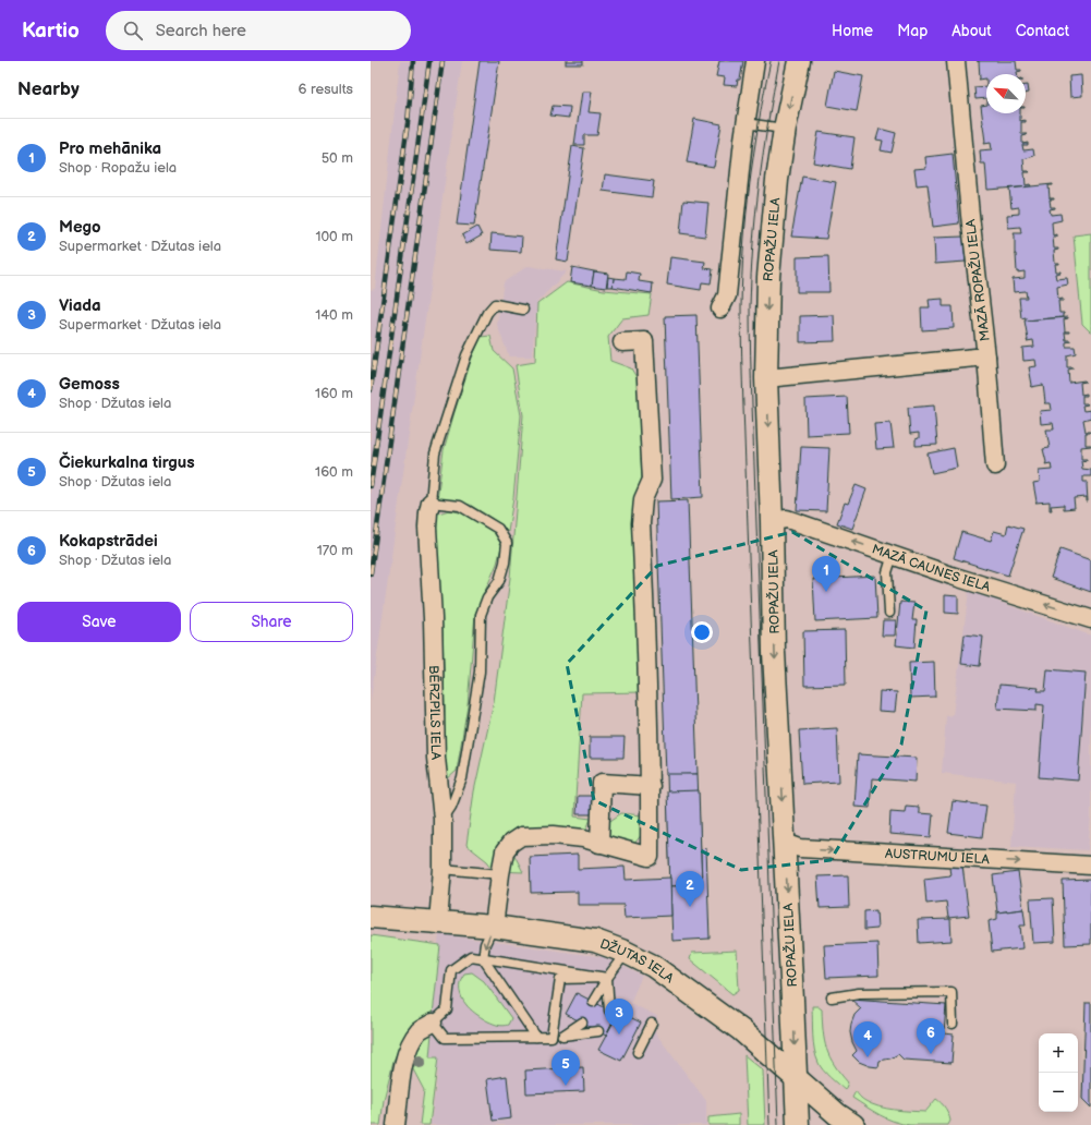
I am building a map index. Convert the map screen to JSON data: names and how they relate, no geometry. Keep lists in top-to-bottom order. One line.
{"streets":{"street":["ROPAŽU IELA","MAZĀ ROPAŽU IELA","MAZĀ CAUNES IELA","BĒRZPILS IELA","AUSTRUMU IELA","DŽUTAS IELA"]},"crossings":[["ROPAŽU IELA","MAZĀ ROPAŽU IELA"],["ROPAŽU IELA","MAZĀ CAUNES IELA"],["ROPAŽU IELA","AUSTRUMU IELA"],["ROPAŽU IELA","DŽUTAS IELA"],["BĒRZPILS IELA","DŽUTAS IELA"]],"one_way":["MAZĀ CAUNES IELA","AUSTRUMU IELA"],"north":"top left","page":{"header":"Kartio","search":"Search here","nav":["Home","Map","About","Contact"],"heading":["Nearby","6 results"],"list":[{"mark":"1","name":"Pro mehānika","note":"Shop · Ropažu iela","value":"50 m"},{"mark":"2","name":"Mego","note":"Supermarket · Džutas iela","value":"100 m"},{"mark":"3","name":"Viada","note":"Supermarket · Džutas iela","value":"140 m"},{"mark":"4","name":"Gemoss","note":"Shop · Džutas iela","value":"160 m"},{"mark":"5","name":"Čiekurkalna tirgus","note":"Shop · Džutas iela","value":"160 m"},{"mark":"6","name":"Kokapstrādei","note":"Shop · Džutas iela","value":"170 m"}],"pins":["1","2","3","6","4","5"],"buttons":["Save","Share"],"map_buttons":["+","−"]}}
